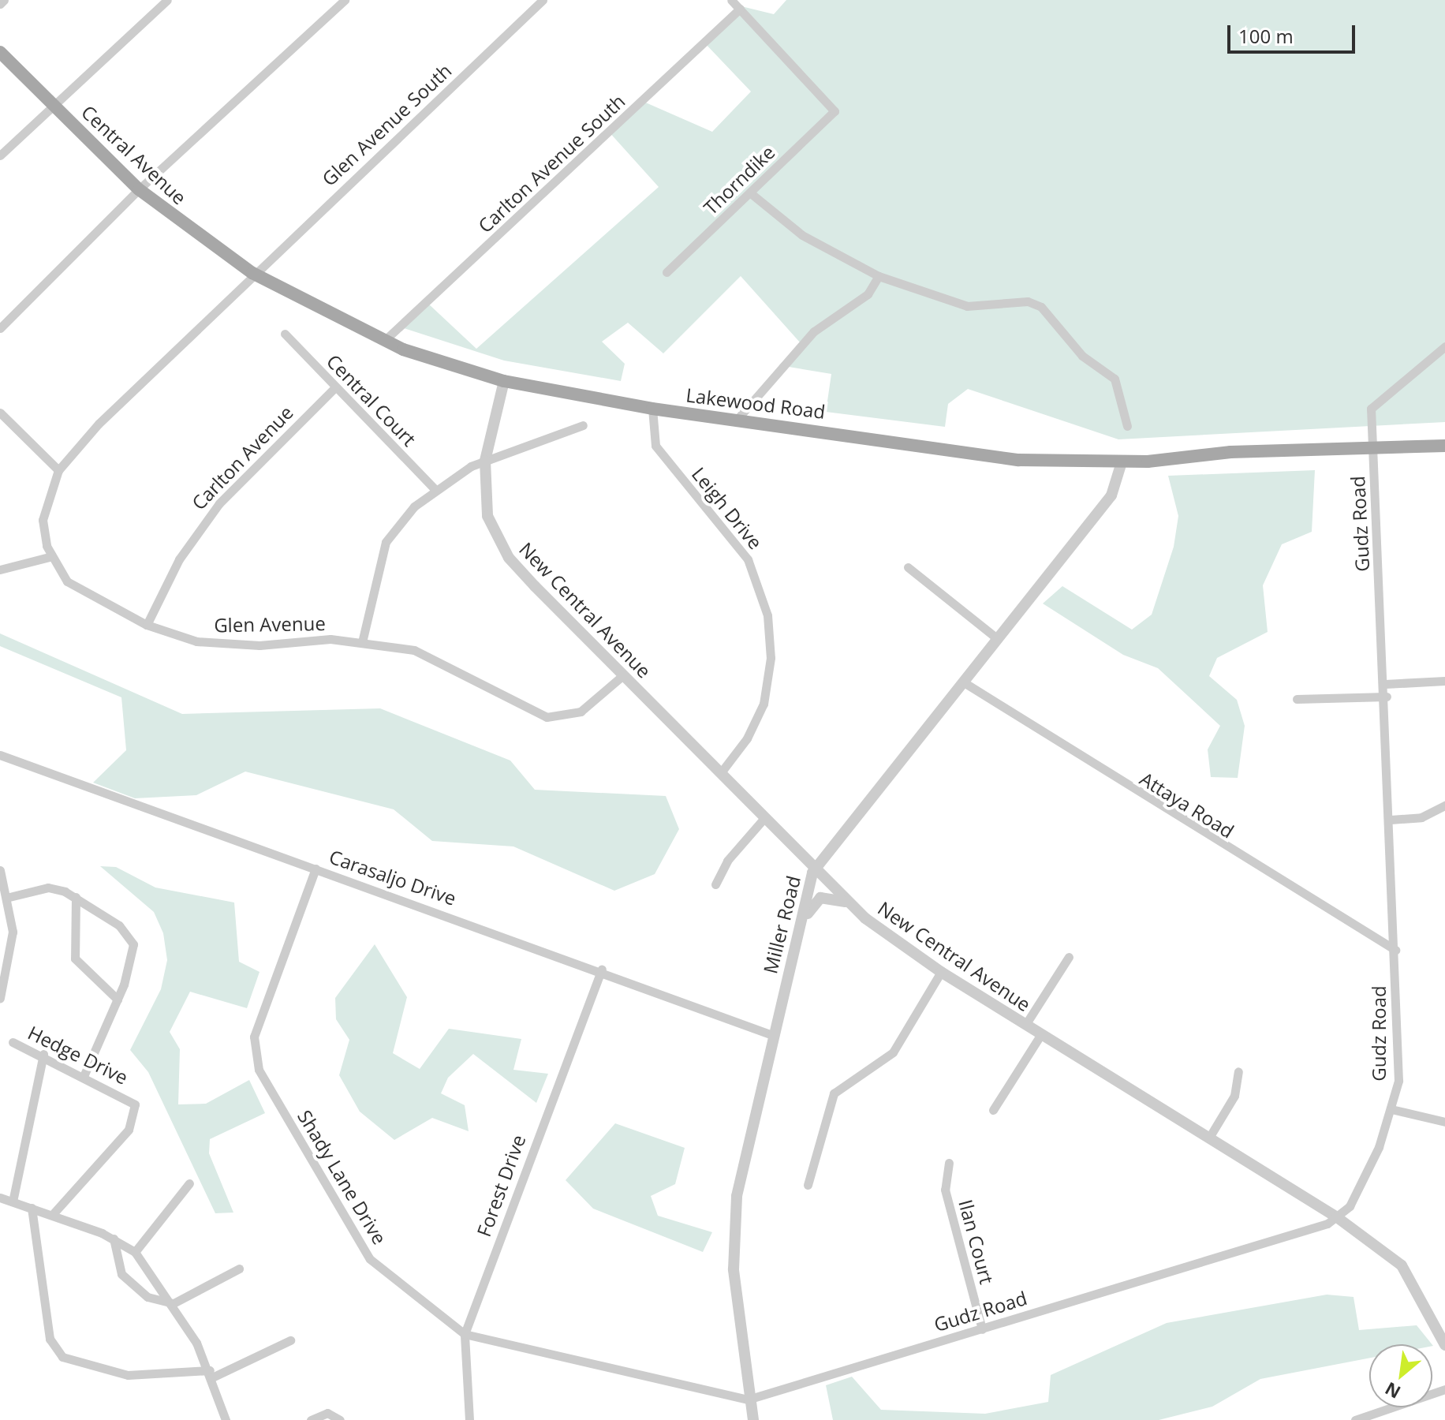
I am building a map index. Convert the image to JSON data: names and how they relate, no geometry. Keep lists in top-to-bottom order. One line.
{"streets":{"main road":["Central Avenue","Lakewood Road"],"street":["Glen Avenue South","Carlton Avenue South","Thorndike","Central Court","Carlton Avenue","Leigh Drive","Gudz Road","New Central Avenue","Glen Avenue","Attaya Road","Carasaljo Drive","Miller Road","Hedge Drive","Shady Lane Drive","Forest Drive","Ilan Court"]},"crossings":[["Glen Avenue South","Central Avenue"],["Glen Avenue South","Lakewood Road"],["Glen Avenue South","Glen Avenue"],["Central Avenue","Lakewood Road"],["Central Avenue","Glen Avenue"],["Carlton Avenue South","Thorndike"],["Carlton Avenue South","Lakewood Road"],["Central Court","Carlton Avenue"],["Lakewood Road","Leigh Drive"],["Lakewood Road","Gudz Road"],["Lakewood Road","New Central Avenue"],["Lakewood Road","Glen Avenue"],["Lakewood Road","Miller Road"],["Carlton Avenue","Glen Avenue"],["Leigh Drive","New Central Avenue"],["Gudz Road","New Central Avenue"],["Gudz Road","Attaya Road"],["Gudz Road","Miller Road"],["Gudz Road","Shady Lane Drive"],["Gudz Road","Ilan Court"],["New Central Avenue","Glen Avenue"],["New Central Avenue","Miller Road"],["Attaya Road","Miller Road"],["Carasaljo Drive","Miller Road"],["Carasaljo Drive","Shady Lane Drive"],["Carasaljo Drive","Forest Drive"],["Miller Road","Shady Lane Drive"],["Shady Lane Drive","Forest Drive"]],"scale_bar":"100 m","north":"bottom left"}
